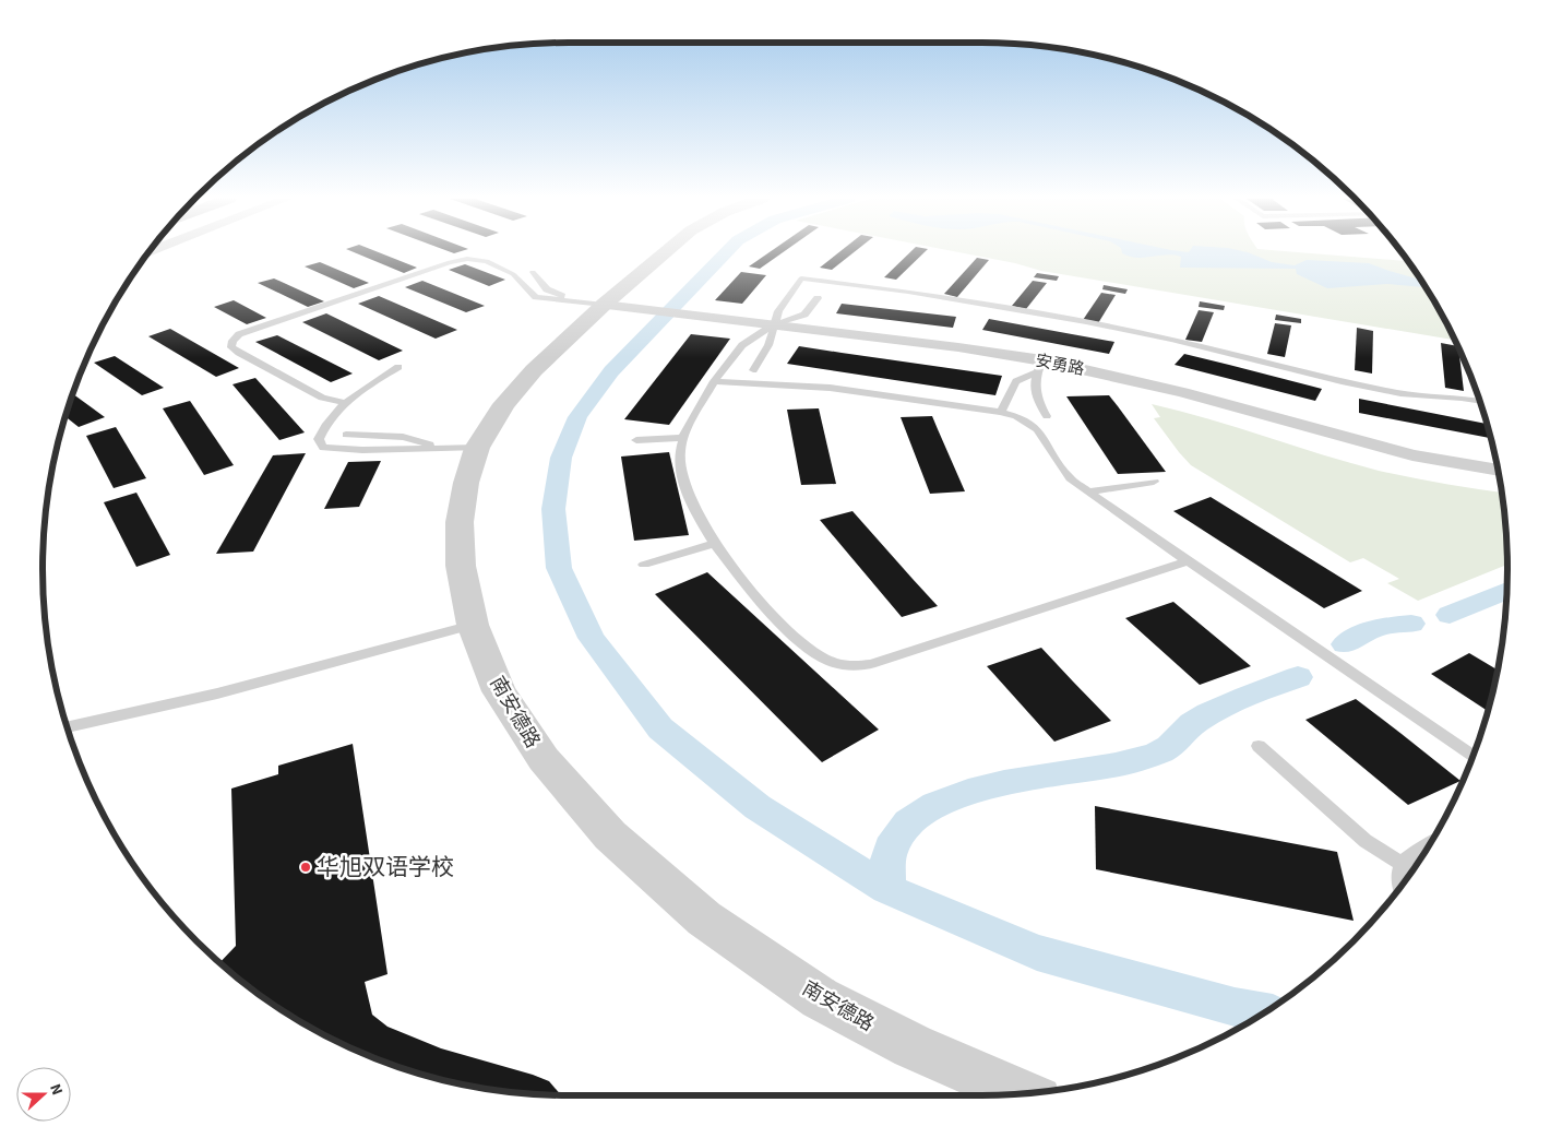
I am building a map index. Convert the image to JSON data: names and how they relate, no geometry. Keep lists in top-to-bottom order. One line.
{"streets":{"street":["安勇路","南安德路"]},"crossings":[["安勇路","南安德路"]],"places":["华旭双语学校"],"north":"right"}
